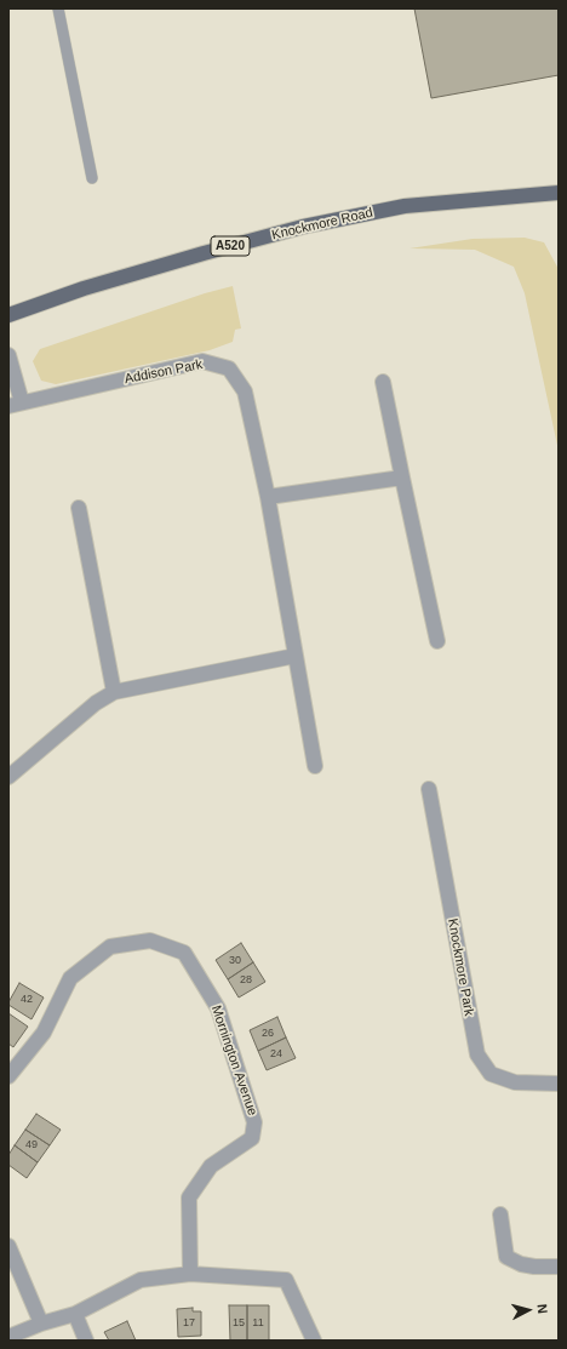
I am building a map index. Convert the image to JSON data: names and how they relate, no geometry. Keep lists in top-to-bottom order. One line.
{"streets":{"main road":["Knockmore Road","A520"],"street":["Addison Park","Knockmore Park","Mornington Avenue"]},"house_numbers":["30","28","42","26","24","49","17","15","11"],"north":"right"}
